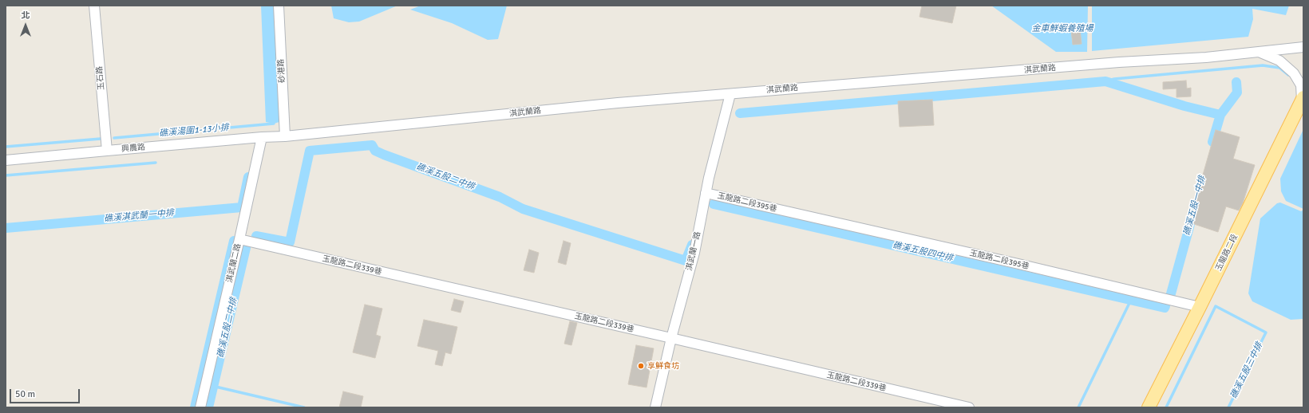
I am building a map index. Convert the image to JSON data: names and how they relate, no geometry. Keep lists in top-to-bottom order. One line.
{"streets":{"main road":["玉龍路二段"],"street":["淇武蘭路","砂港路","玉石路","興農路","玉龍路二段395巷","淇武蘭一路","淇武蘭二路","玉龍路二段339巷"]},"crossings":[["淇武蘭路","砂港路"],["淇武蘭路","興農路"],["淇武蘭路","淇武蘭一路"],["淇武蘭路","淇武蘭二路"],["玉石路","興農路"],["興農路","淇武蘭二路"],["玉龍路二段395巷","淇武蘭一路"],["玉龍路二段395巷","玉龍路二段"],["淇武蘭一路","玉龍路二段339巷"],["淇武蘭二路","玉龍路二段339巷"]],"water":["金車鮮蝦養殖場","礁溪湯圍1-13小排","礁溪五股二中排","礁溪五股一中排","礁溪淇武蘭一中排","礁溪五股四中排","礁溪五股三中排"],"places":["享鮮食坊"],"scale_bar":"50 m","north":"top"}
